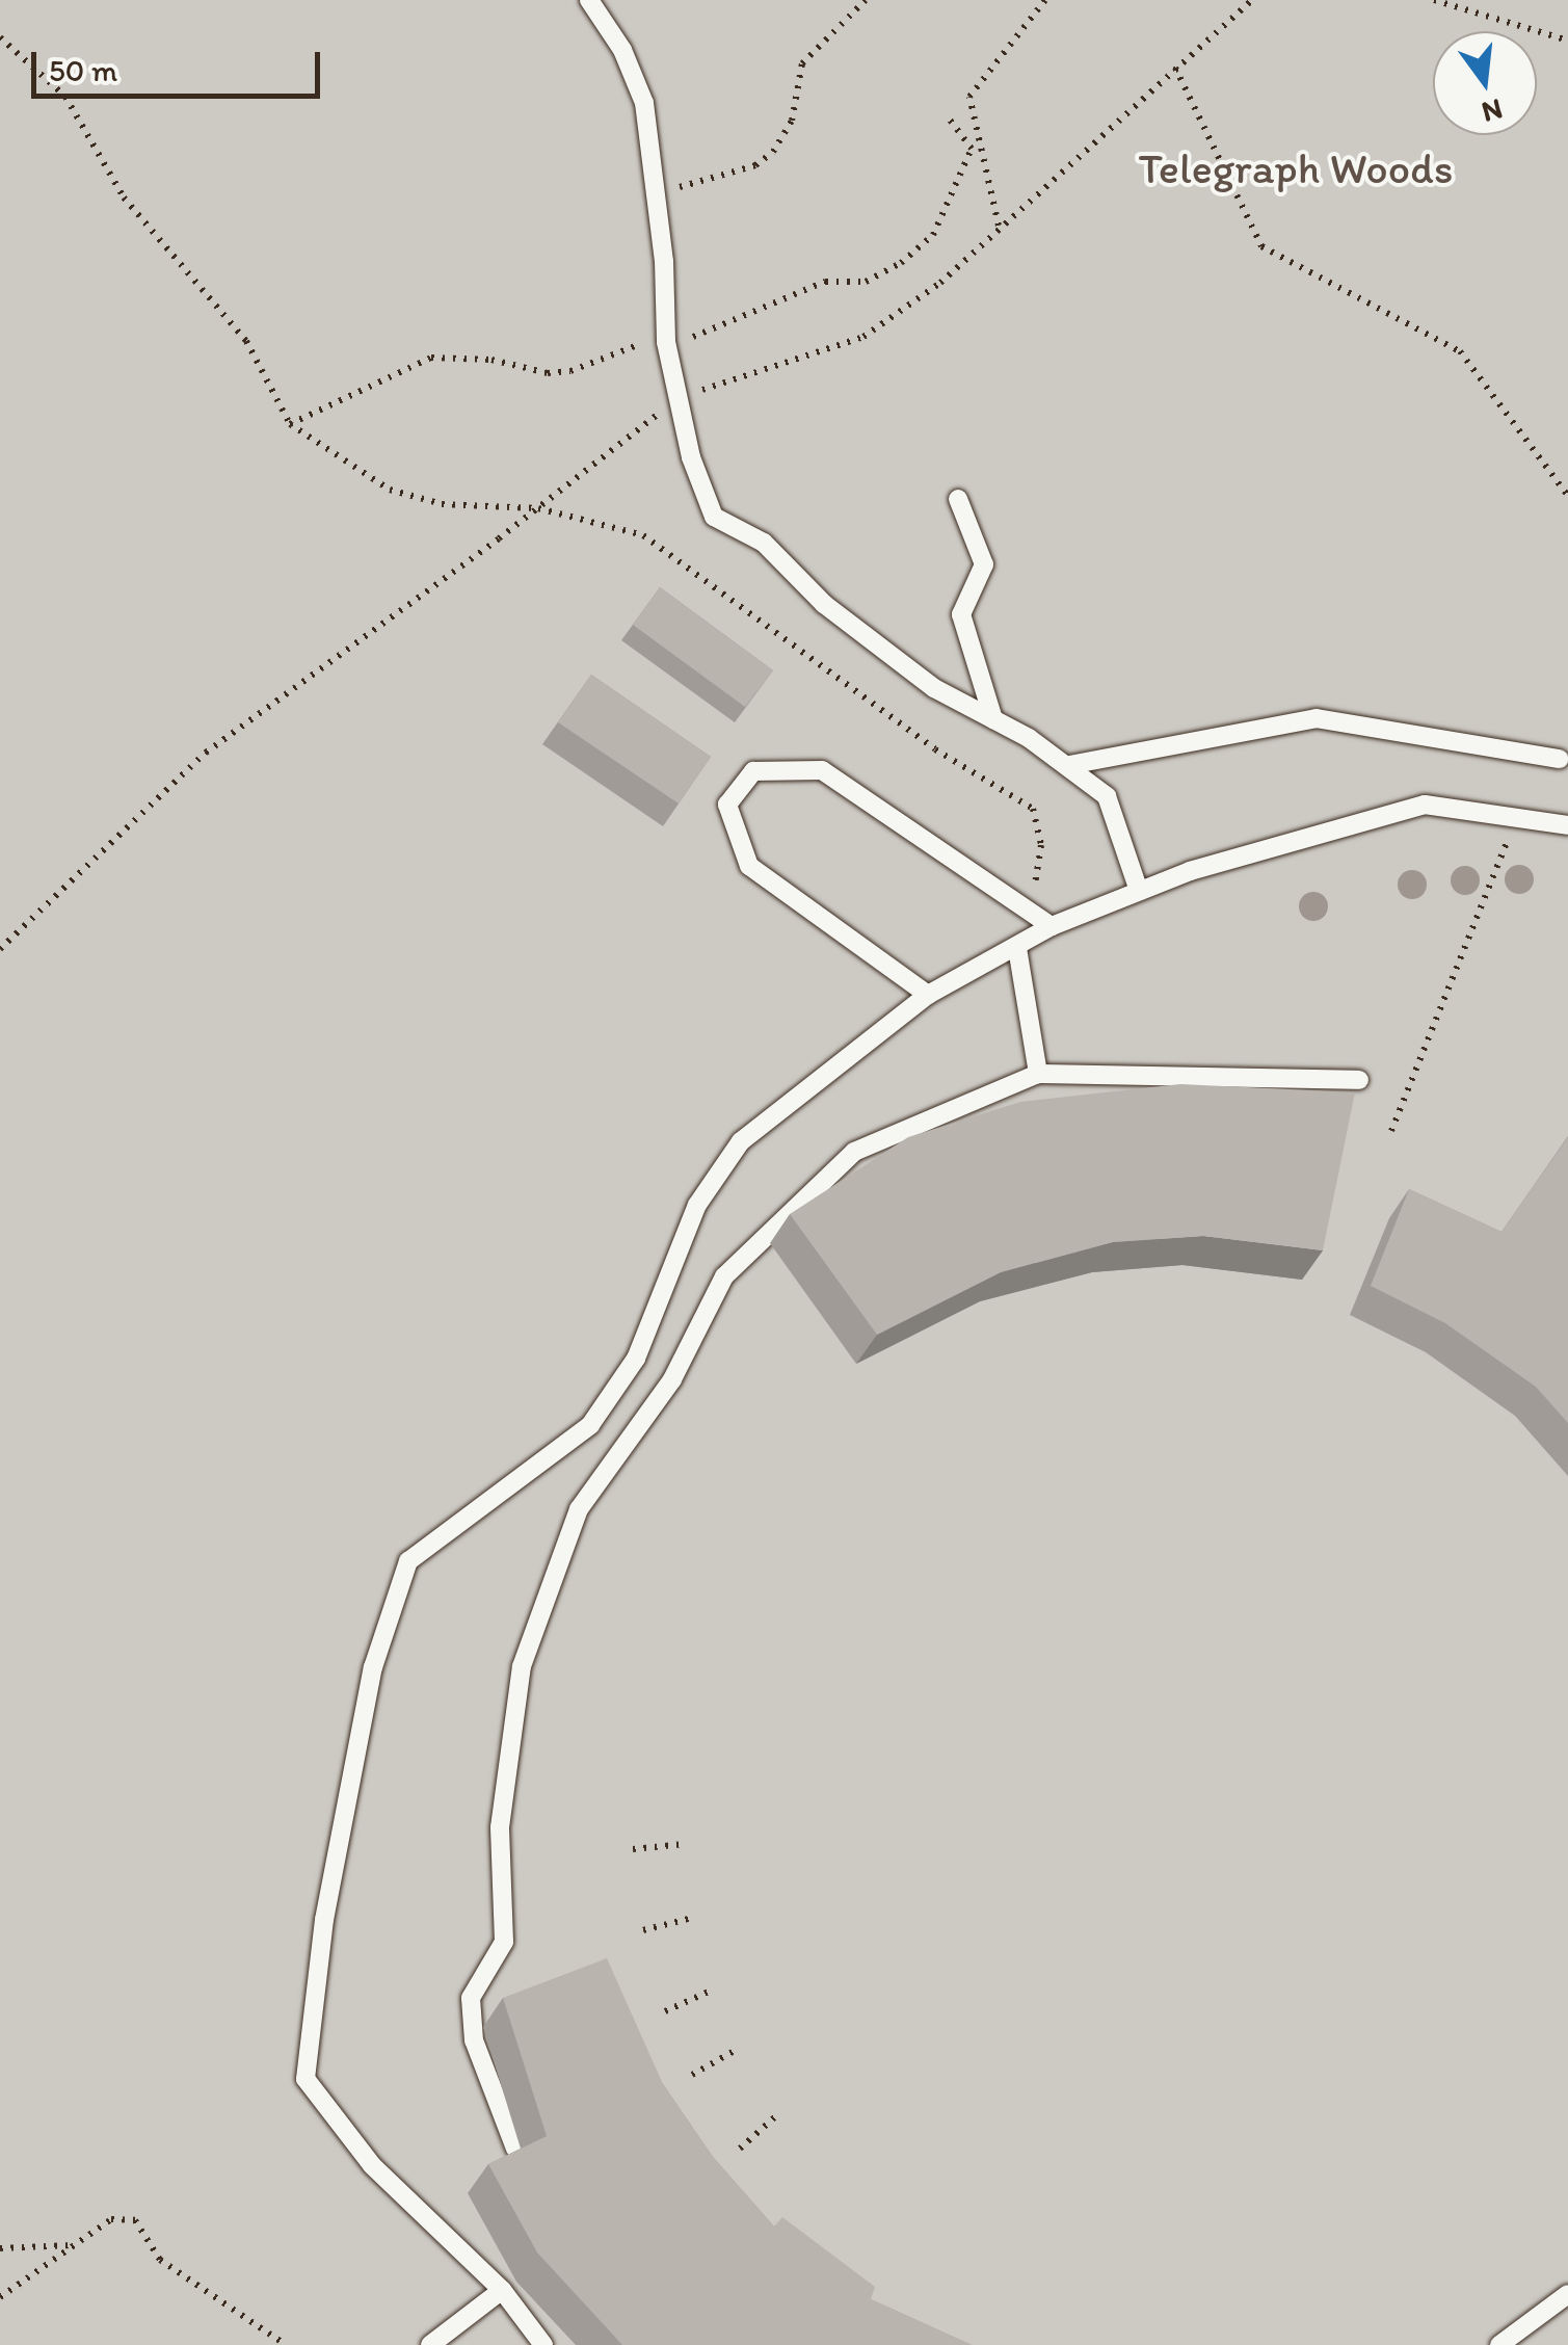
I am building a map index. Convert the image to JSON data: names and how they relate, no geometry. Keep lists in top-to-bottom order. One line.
{"parks":["Telegraph Woods"],"scale_bar":"50 m","north":"bottom"}
